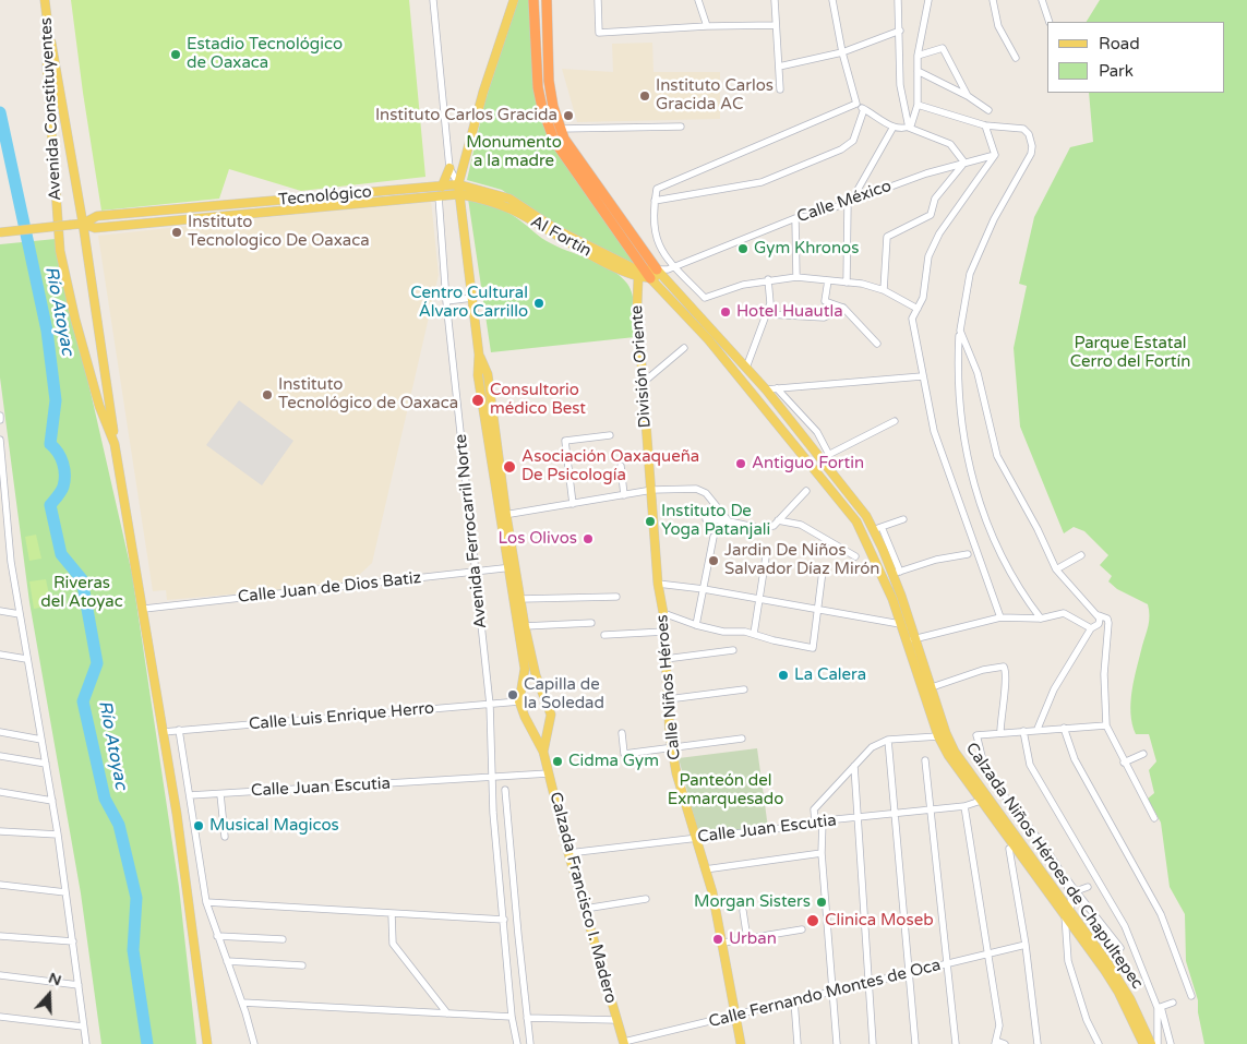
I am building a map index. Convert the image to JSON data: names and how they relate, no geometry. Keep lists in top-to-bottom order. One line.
{"streets":{"main road":["Avenida Constituyentes","Tecnológico","Al Fortín","División Oriente","Calle Niños Héroes","Calzada Niños Héroes de Chapultepec","Calzada Francisco I. Madero"],"street":["Calle México","Avenida Ferrocarril Norte","Calle Juan de Dios Batiz","Calle Luis Enrique Herro","Calle Juan Escutia","Calle Fernando Montes de Oca"]},"crossings":[["Tecnológico","Al Fortín"],["Tecnológico","Avenida Ferrocarril Norte"],["Tecnológico","Calzada Francisco I. Madero"],["Calle México","Calzada Niños Héroes de Chapultepec"],["Al Fortín","División Oriente"],["Al Fortín","Calzada Niños Héroes de Chapultepec"],["Al Fortín","Calzada Francisco I. Madero"],["División Oriente","Calle Niños Héroes"],["División Oriente","Calzada Niños Héroes de Chapultepec"],["Avenida Ferrocarril Norte","Calle Juan de Dios Batiz"],["Avenida Ferrocarril Norte","Calle Luis Enrique Herro"],["Avenida Ferrocarril Norte","Calle Juan Escutia"],["Calle Juan de Dios Batiz","Calzada Francisco I. Madero"],["Calle Niños Héroes","Calle Juan Escutia"],["Calle Niños Héroes","Calle Fernando Montes de Oca"],["Calle Luis Enrique Herro","Calzada Francisco I. Madero"],["Calle Juan Escutia","Calzada Niños Héroes de Chapultepec"],["Calle Juan Escutia","Calzada Francisco I. Madero"],["Calzada Francisco I. Madero","Calle Fernando Montes de Oca"]],"water":["Río Atoyac"],"parks":["Monumento a la madre","Parque Estatal Cerro del Fortín","Riveras del Atoyac","Panteón del Exmarquesado"],"places":["Estadio Tecnológico de Oaxaca","Instituto Carlos Gracida AC","Instituto Carlos Gracida","Instituto Tecnologico De Oaxaca","Gym Khronos","Centro Cultural Álvaro Carrillo","Hotel Huautla","Instituto Tecnológico de Oaxaca","Consultorio médico Best","Antiguo Fortin","Asociación Oaxaqueña De Psicología","Instituto De Yoga Patanjali","Los Olivos","Jardin De Niños Salvador Díaz Mirón","La Calera","Capilla de la Soledad","Cidma Gym","Musical Magicos","Morgan Sisters","Clinica Moseb","Urban"],"legend":["Road","Park"],"north":"top"}
